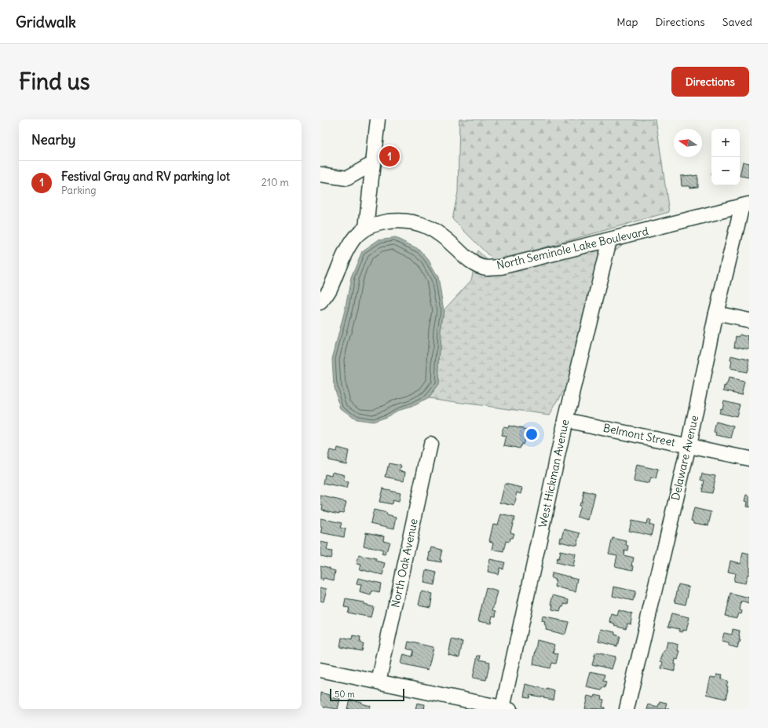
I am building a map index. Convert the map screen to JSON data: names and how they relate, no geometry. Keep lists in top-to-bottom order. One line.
{"streets":{"street":["North Seminole Lake Boulevard","Belmont Street","Delaware Avenue","West Hickman Avenue","North Oak Avenue"]},"crossings":[["North Seminole Lake Boulevard","Delaware Avenue"],["North Seminole Lake Boulevard","West Hickman Avenue"],["Belmont Street","Delaware Avenue"],["Belmont Street","West Hickman Avenue"]],"scale_bar":"50 m","north":"left","page":{"header":"Gridwalk","nav":["Map","Directions","Saved"],"buttons":"Directions","title":"Find us","heading":"Nearby","map_buttons":["+","−"],"pins":"1","list":[{"mark":"1","name":"Festival Gray and RV parking lot","note":"Parking","value":"210 m"}],"scale":"50 m"}}
